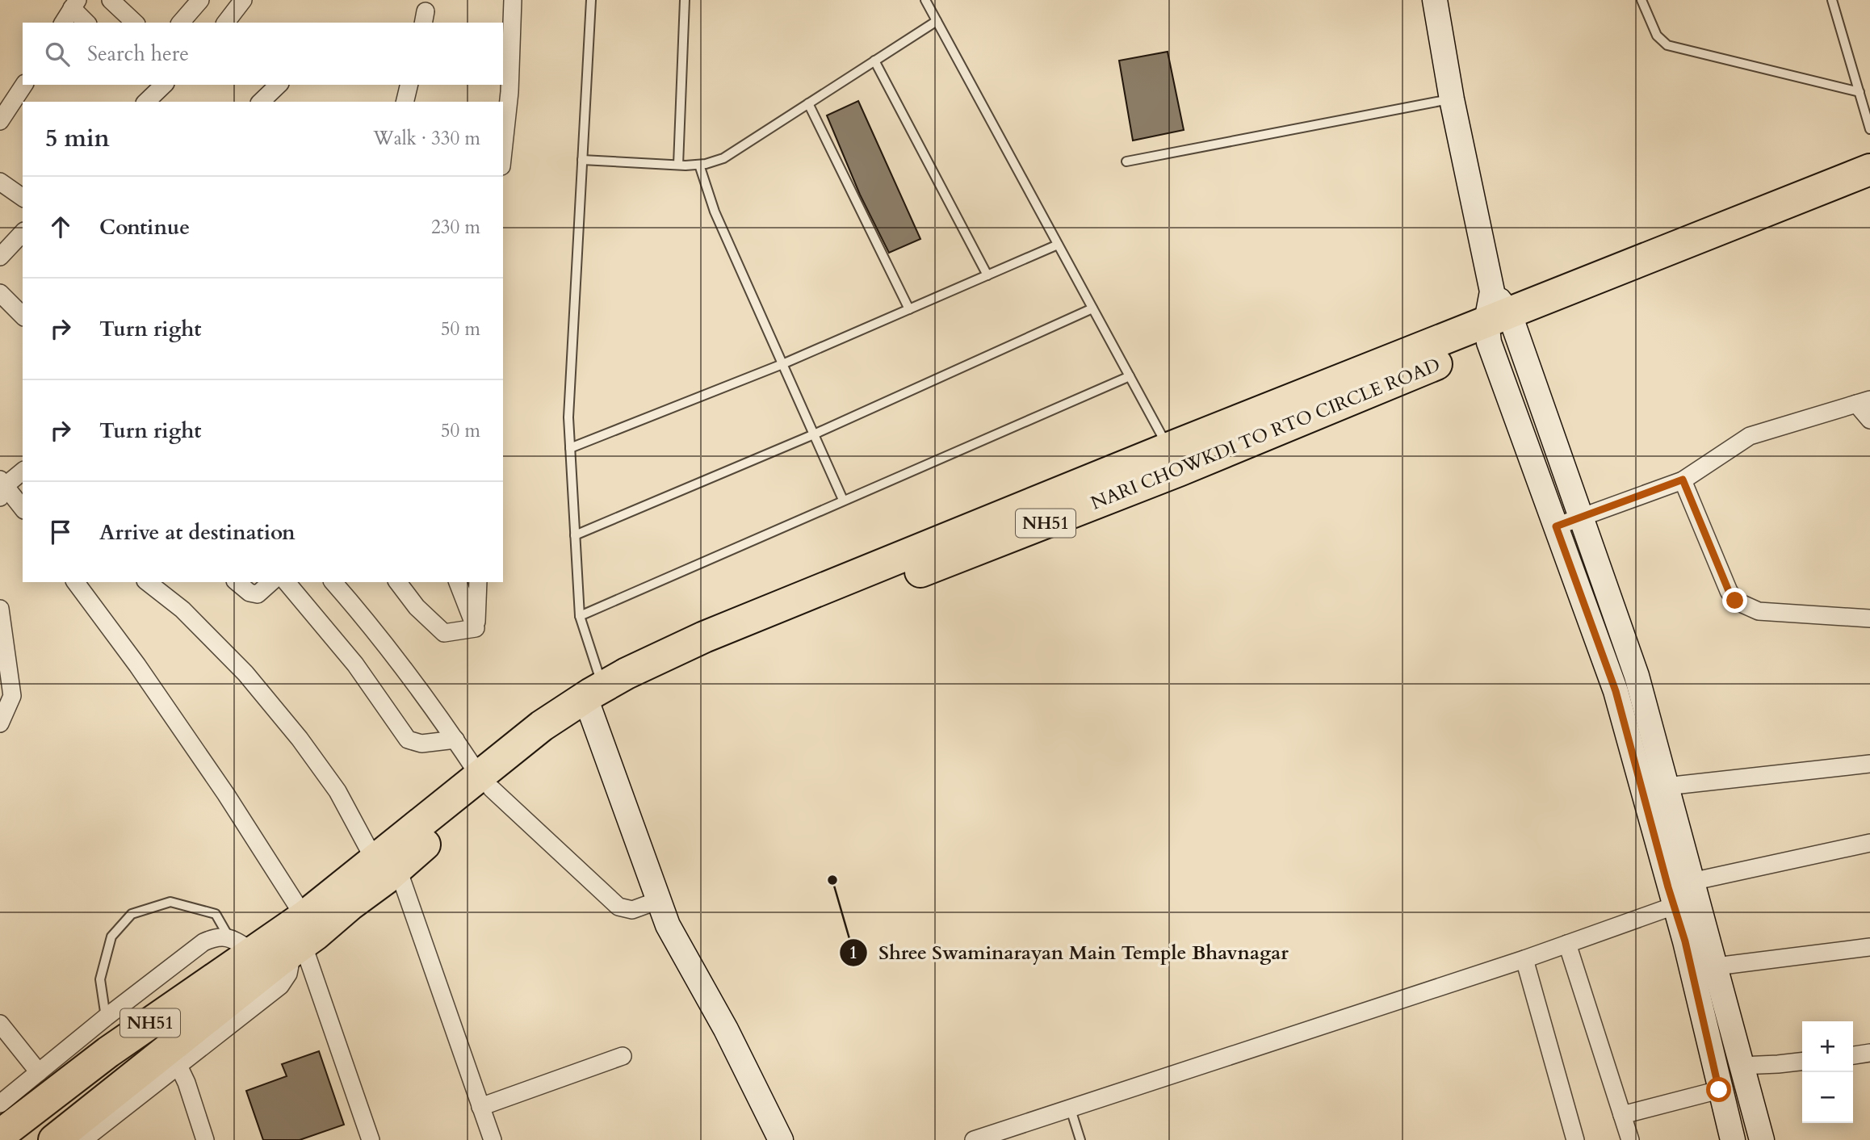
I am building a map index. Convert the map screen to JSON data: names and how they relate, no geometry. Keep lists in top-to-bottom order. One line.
{"streets":{"highway":["NARI CHOWKDI TO RTO CIRCLE ROAD","NH51"]},"crossings":[["NARI CHOWKDI TO RTO CIRCLE ROAD","NH51"]],"places":["Shree Swaminarayan Main Temple Bhavnagar"],"page":{"search":"Search here","heading":["5 min","Walk · 330 m"],"list":[["Continue","230 m"],["Turn right","50 m"],["Turn right","50 m"],"Arrive at destination"],"map_buttons":["+","−"]}}
